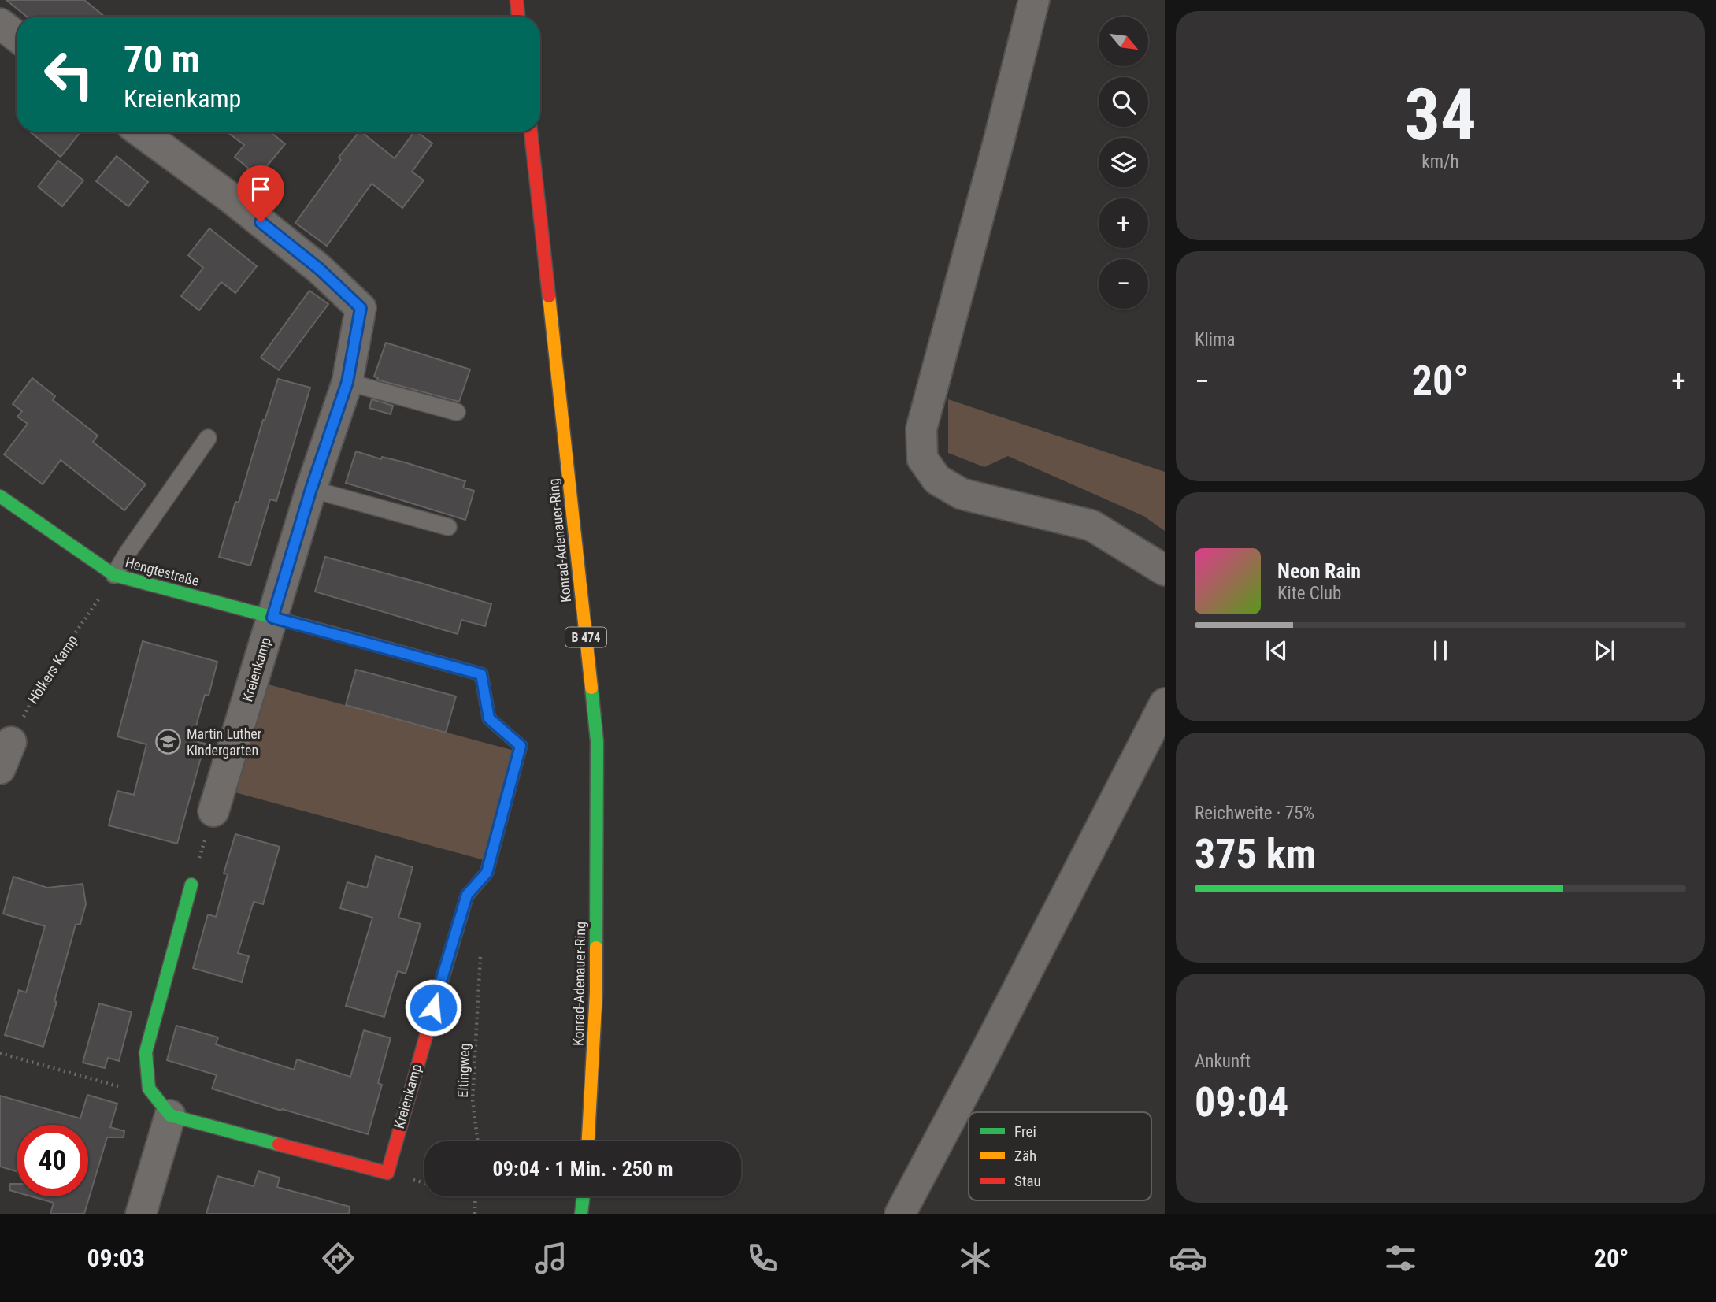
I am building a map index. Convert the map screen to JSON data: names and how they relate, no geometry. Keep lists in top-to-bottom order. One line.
{"streets":{"street":["Konrad-Adenauer-Ring","Hengtestraße","B 474","Kreienkamp"],"path":["Hölkers Kamp","Eltingweg"]},"crossings":[["Hengtestraße","Hölkers Kamp"],["Hengtestraße","Kreienkamp"]],"places":{"school or university":["Martin Luther Kindergarten"]},"legend":["Frei","Zäh","Stau"],"north":"bottom right","page":{"tile":[["34","km/h"],"Klima",["Reichweite · 75%","375 km"],["Ankunft","09:04"]],"map_buttons":["+","−"],"turn":["70 m","Kreienkamp"],"heat":["−","20°","+"],"song":["Neon Rain","Kite Club"],"limit":"40","trip":"09:04 · 1 Min. · 250 m","tabs":["09:03","20°"]}}
